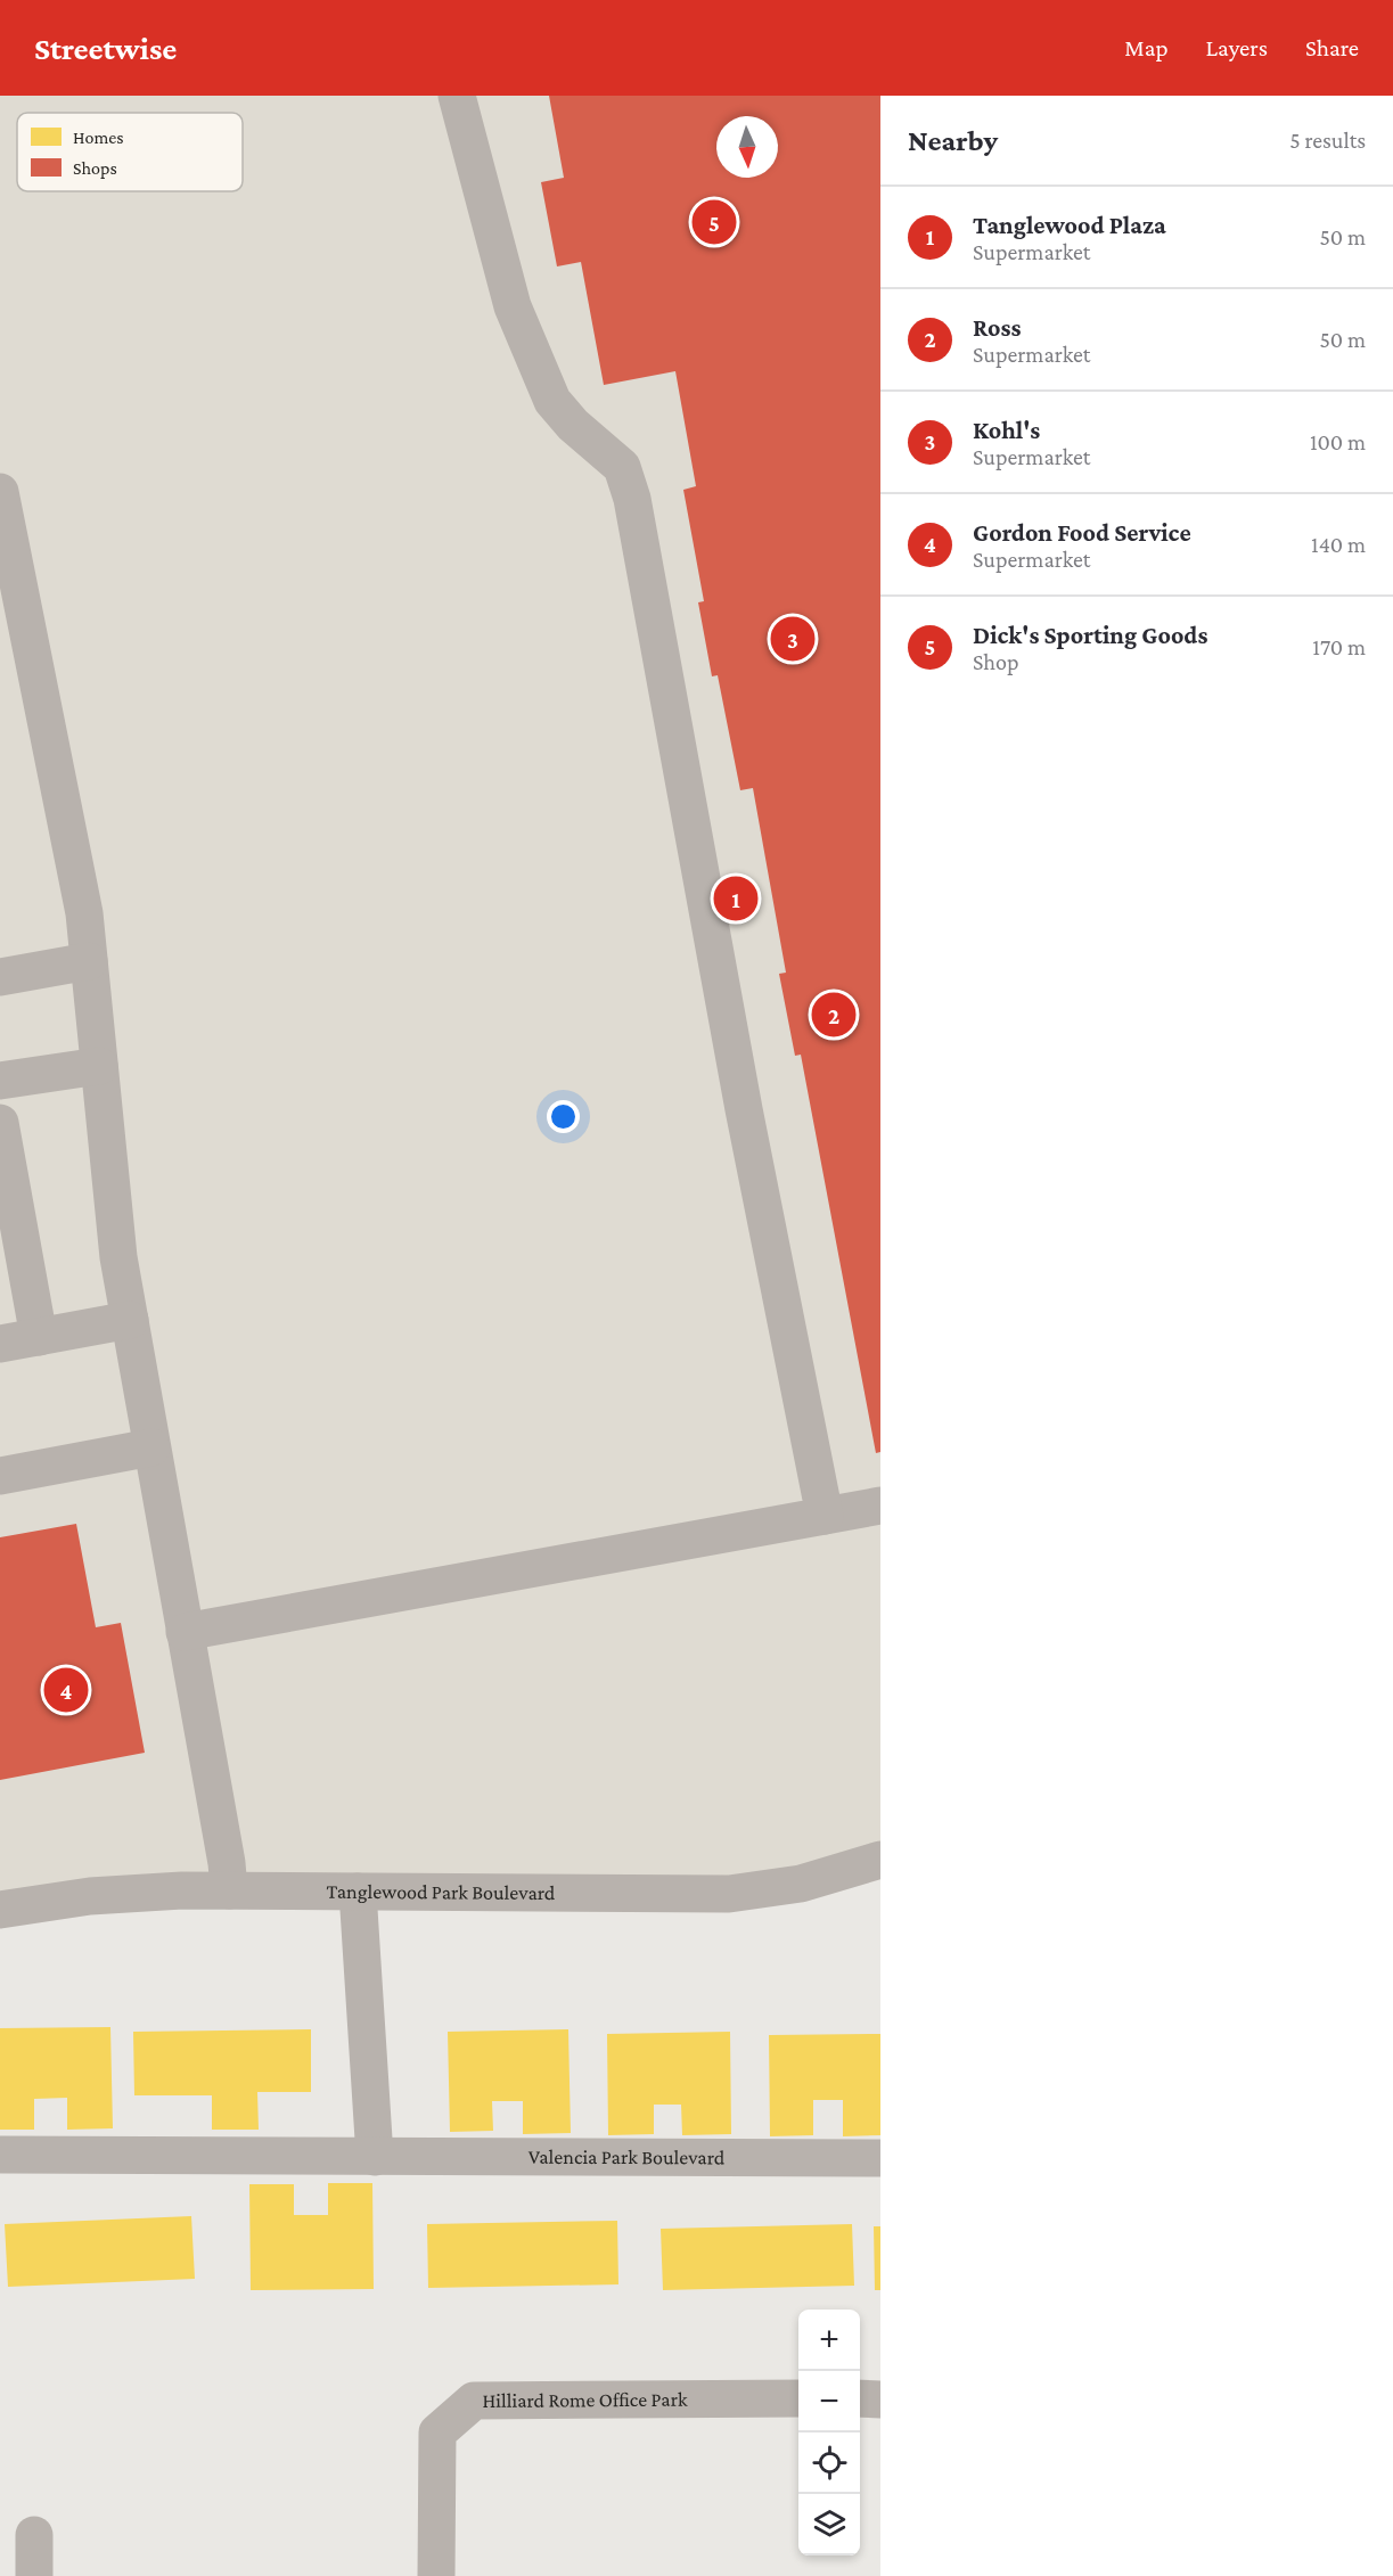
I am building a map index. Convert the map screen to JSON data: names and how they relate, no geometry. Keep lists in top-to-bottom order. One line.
{"streets":{"street":["Tanglewood Park Boulevard","Valencia Park Boulevard","Hilliard Rome Office Park"]},"legend":["Homes","Shops"],"north":"bottom","page":{"header":"Streetwise","nav":["Map","Layers","Share"],"heading":["Nearby","5 results"],"list":[{"mark":"1","name":"Tanglewood Plaza","note":"Supermarket","value":"50 m"},{"mark":"2","name":"Ross","note":"Supermarket","value":"50 m"},{"mark":"3","name":"Kohl's","note":"Supermarket","value":"100 m"},{"mark":"4","name":"Gordon Food Service","note":"Supermarket","value":"140 m"},{"mark":"5","name":"Dick's Sporting Goods","note":"Shop","value":"170 m"}],"pins":["5","3","1","2","4"],"map_buttons":["+","−"]}}
